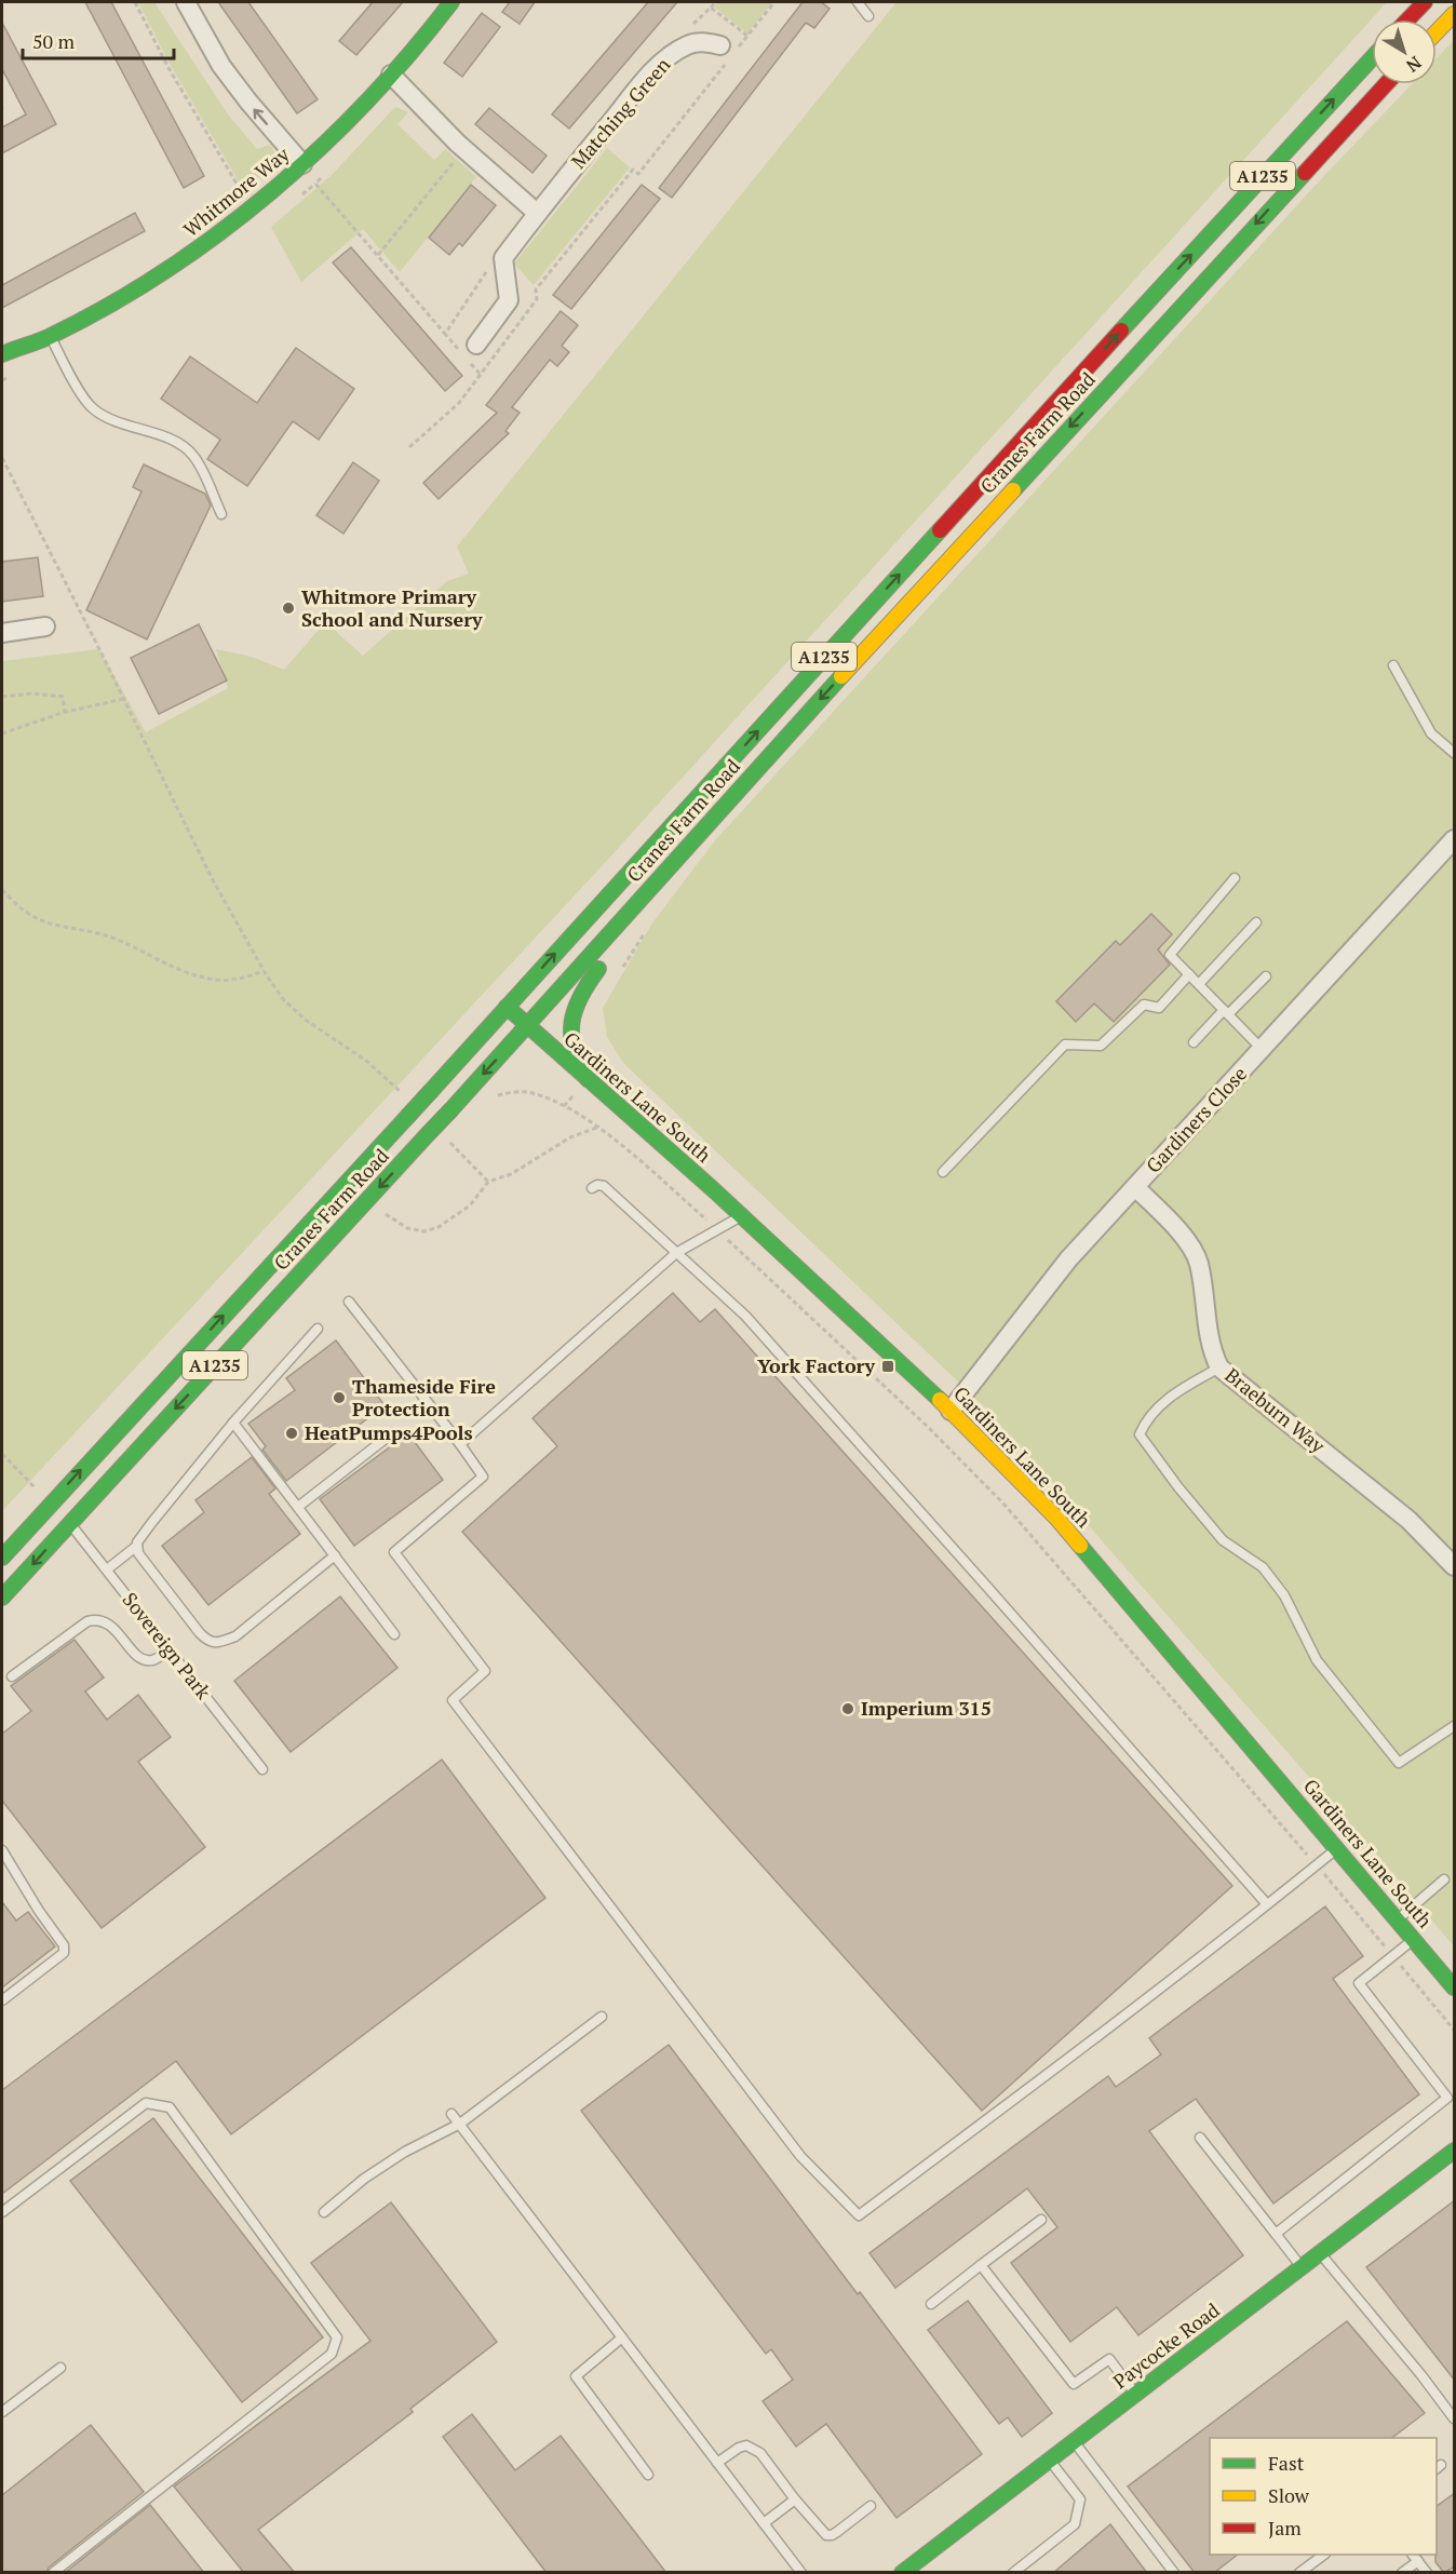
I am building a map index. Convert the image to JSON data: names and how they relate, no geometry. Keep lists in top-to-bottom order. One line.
{"streets":{"main road":["A1235","Whitmore Way","Cranes Farm Road","Gardiners Lane South","Paycocke Road"],"street":["Matching Green","Gardiners Close","Braeburn Way"],"lane":["Sovereign Park"]},"crossings":[["A1235","Cranes Farm Road"],["A1235","Gardiners Lane South"],["Cranes Farm Road","Gardiners Lane South"],["Cranes Farm Road","Sovereign Park"],["Gardiners Lane South","Gardiners Close"],["Gardiners Close","Braeburn Way"]],"places":{"other":["Whitmore Primary School and Nursery","Thameside Fire Protection","HeatPumps4Pools","Imperium 315"],"transit":["York Factory"]},"legend":["Fast","Slow","Jam"],"scale_bar":"50 m","north":"bottom right"}
